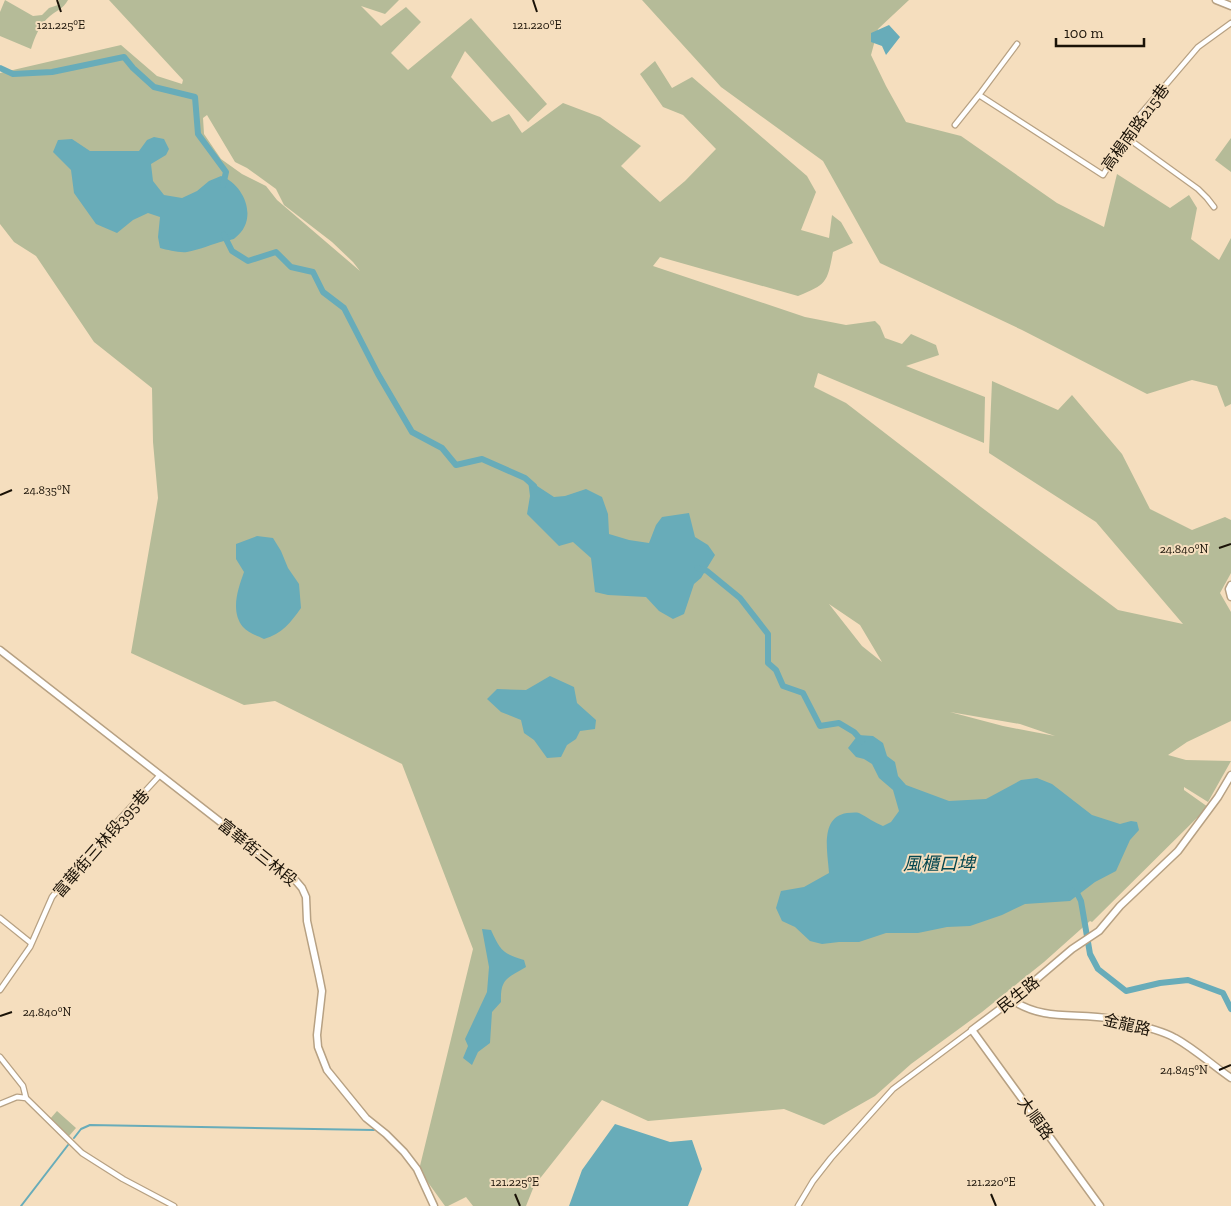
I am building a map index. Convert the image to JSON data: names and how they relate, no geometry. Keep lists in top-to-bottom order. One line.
{"streets":{"street":["高楊南路215巷","富華街三林段395巷","富華街三林段","民生路","金龍路","大順路"]},"crossings":[["富華街三林段395巷","富華街三林段"],["民生路","金龍路"],["民生路","大順路"]],"water":["風櫃口埤"],"scale_bar":"100 m","coordinates":["121.225°E","121.220°E","24.835°N","24.840°N","24.845°N"]}
